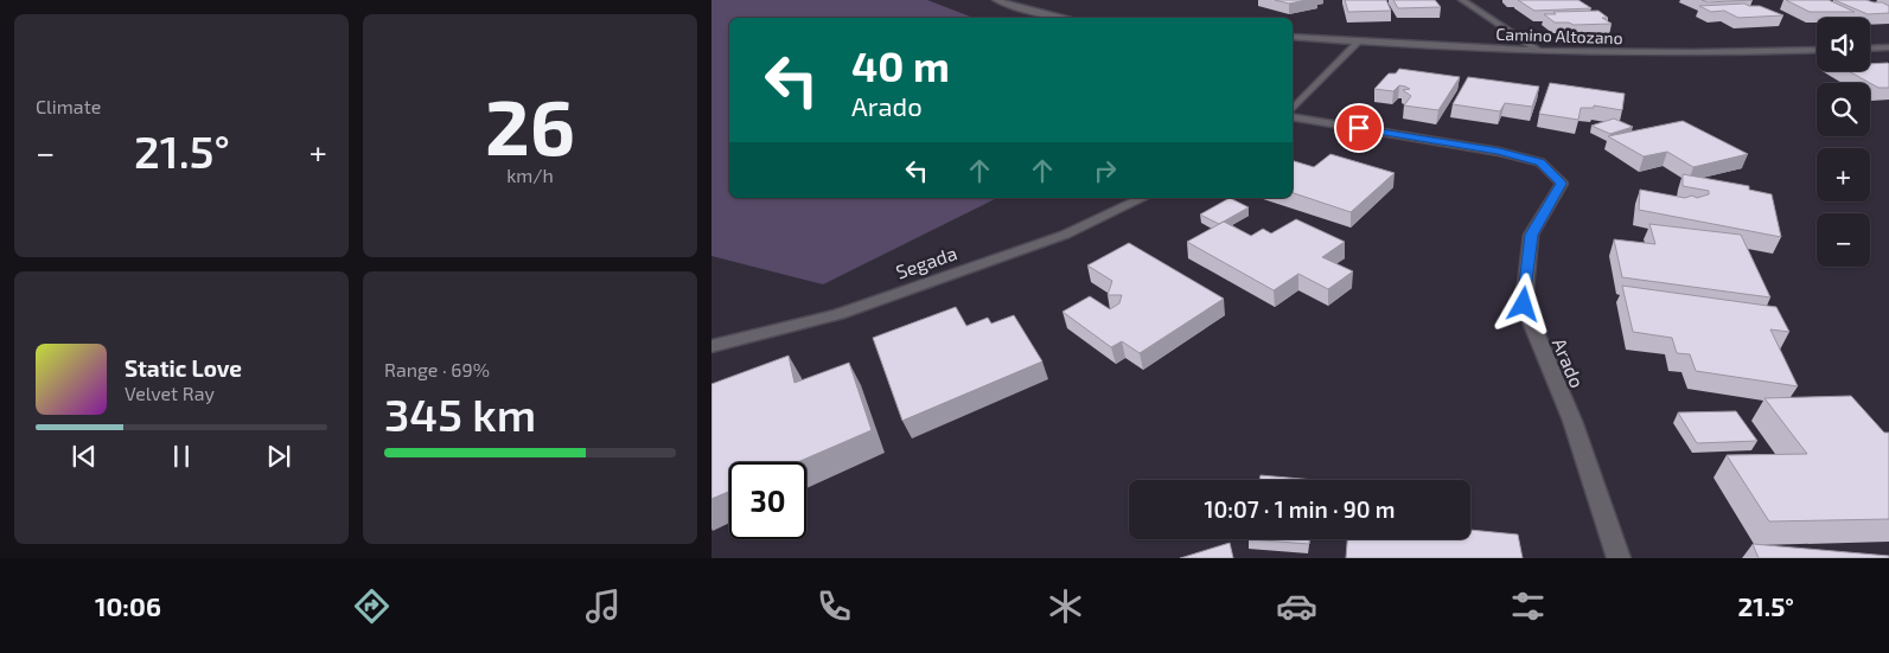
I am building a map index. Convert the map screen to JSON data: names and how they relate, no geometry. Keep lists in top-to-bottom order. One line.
{"streets":{"street":["Camino Altozano","Segada","Arado"]},"page":{"tile":["Climate",["26","km/h"],["Range · 69%","345 km"]],"map_buttons":["+","−"],"turn":["40 m","Arado"],"heat":["−","21.5°","+"],"song":["Static Love","Velvet Ray"],"limit":"30","trip":"10:07 · 1 min · 90 m","tabs":["10:06","21.5°"]}}
